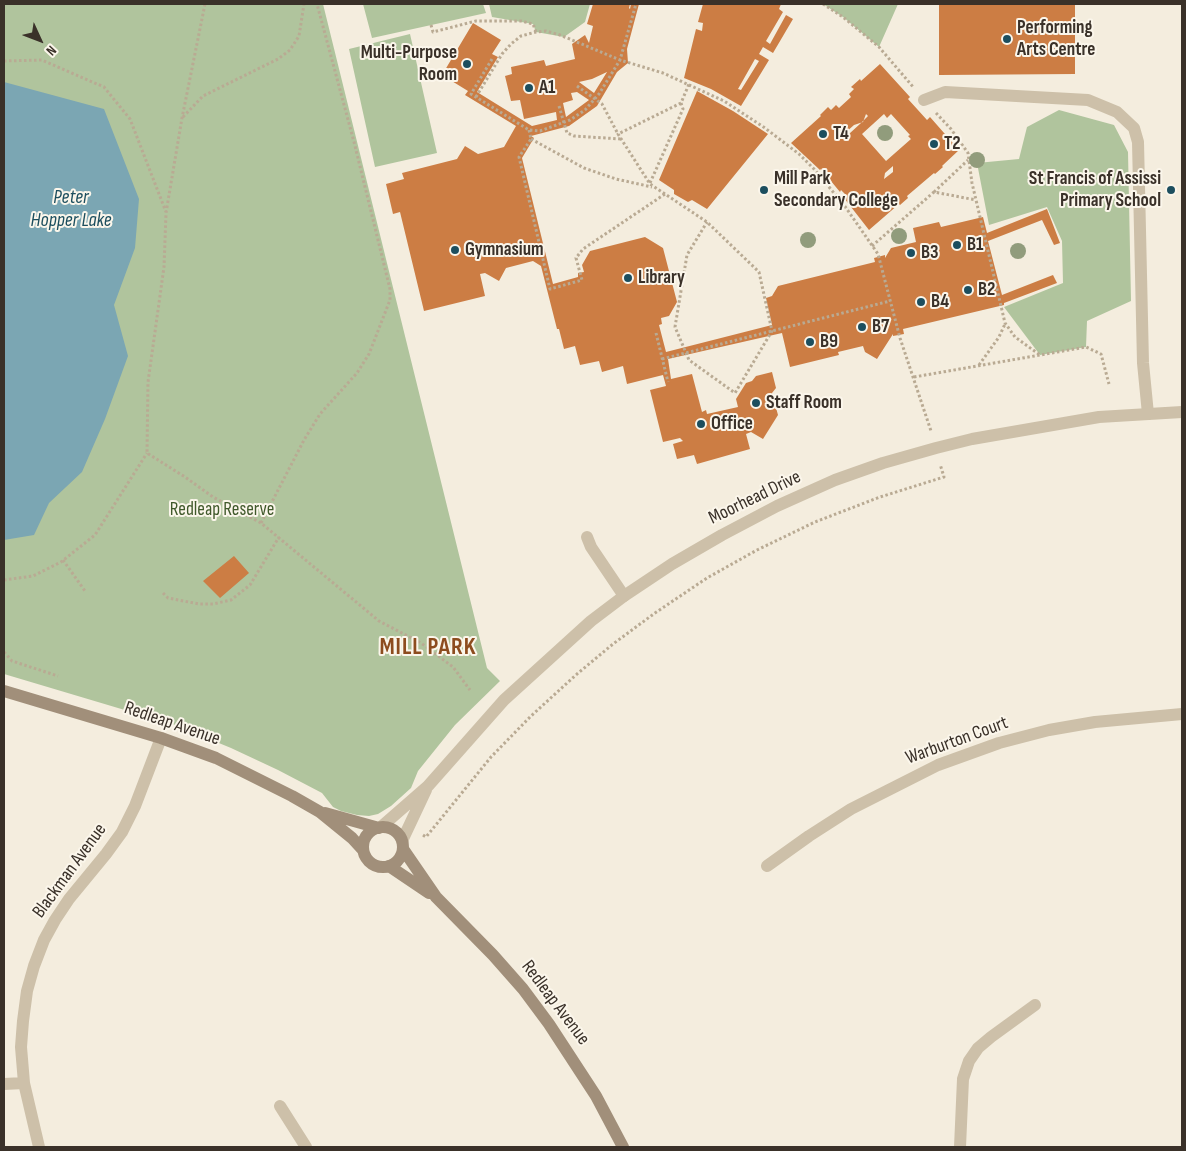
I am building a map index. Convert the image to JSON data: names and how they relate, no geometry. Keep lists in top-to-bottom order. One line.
{"streets":{"street":["Moorhead Drive","Redleap Avenue","Warburton Court","Blackman Avenue"]},"crossings":[["Moorhead Drive","Redleap Avenue"],["Redleap Avenue","Blackman Avenue"]],"districts":["MILL PARK"],"water":["Peter Hopper Lake"],"parks":["Redleap Reserve"],"places":["Performing Arts Centre","Multi-Purpose Room","A1","T4","T2","Mill Park Secondary College","St Francis of Assissi Primary School","B1","Gymnasium","B3","Library","B2","B4","B7","B9","Staff Room","Office"],"north":"bottom right"}
